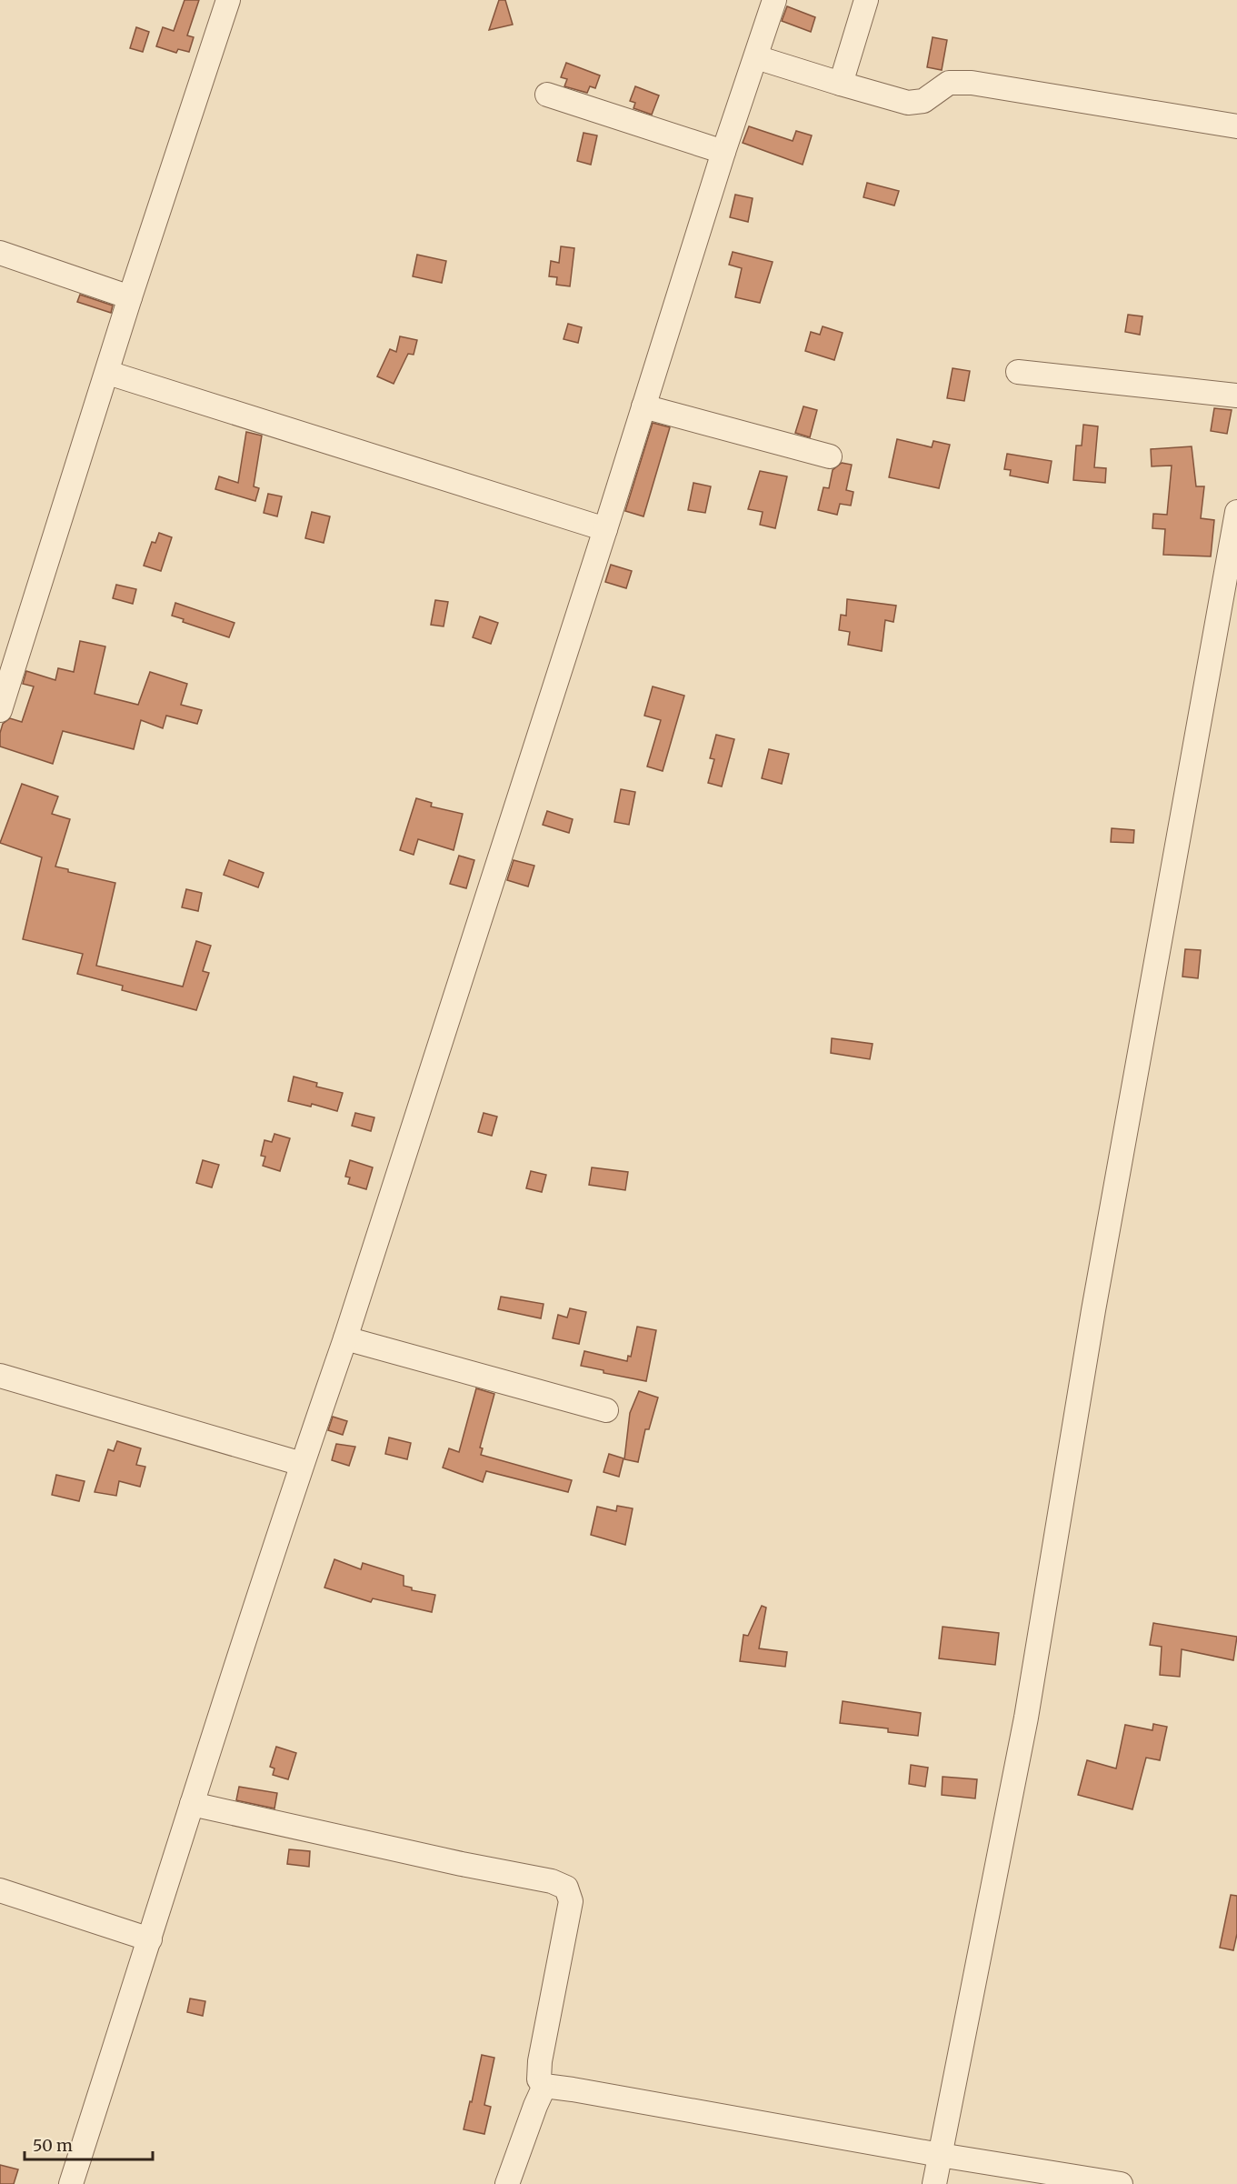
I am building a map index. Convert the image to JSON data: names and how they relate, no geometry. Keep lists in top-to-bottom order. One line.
{"scale_bar":"50 m"}
